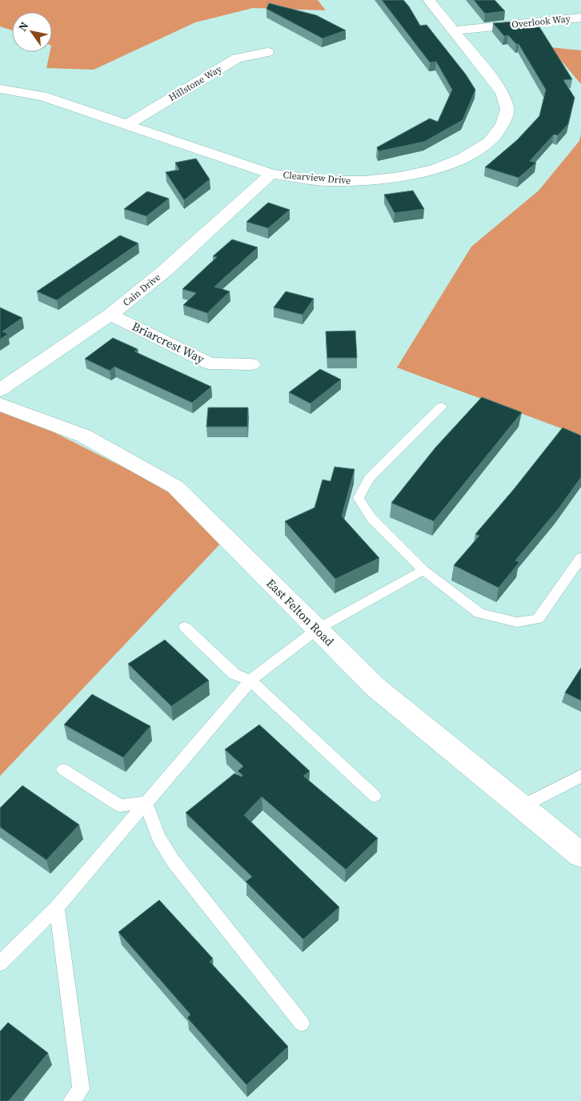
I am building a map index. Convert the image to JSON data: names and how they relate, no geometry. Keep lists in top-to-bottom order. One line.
{"streets":{"street":["Overlook Way","Hillstone Way","Clearview Drive","Cain Drive","Briarcrest Way","East Felton Road"]},"crossings":[["Overlook Way","Clearview Drive"],["Hillstone Way","Clearview Drive"],["Clearview Drive","Cain Drive"],["Cain Drive","Briarcrest Way"]],"north":"top left"}
